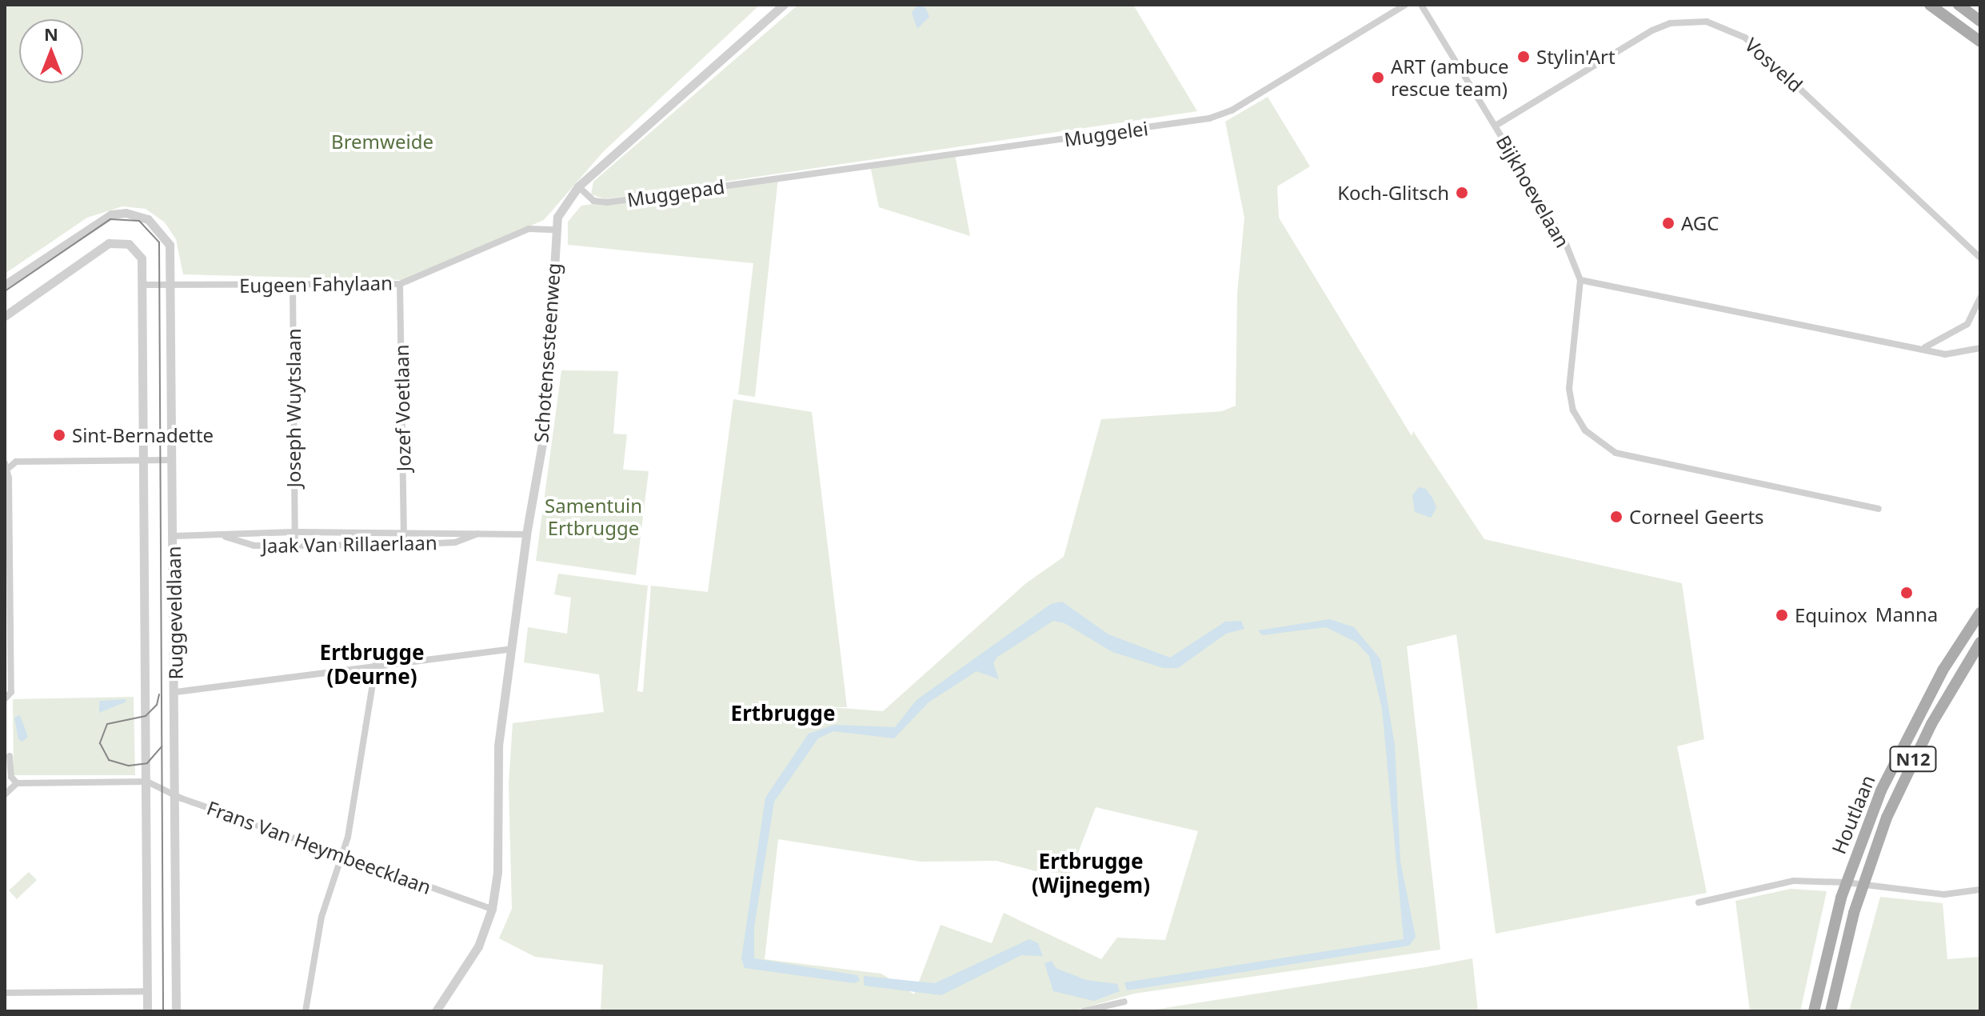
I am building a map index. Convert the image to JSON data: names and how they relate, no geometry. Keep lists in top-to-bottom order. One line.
{"streets":{"main road":["N12","Houtlaan"],"street":["Vosveld","Muggelei","Bijkhoevelaan","Muggepad","Eugeen Fahylaan","Schotensesteenweg","Joseph Wuytslaan","Jozef Voetlaan","Jaak Van Rillaerlaan","Ruggeveldlaan","Frans Van Heymbeecklaan"]},"crossings":[["Vosveld","Bijkhoevelaan"],["Muggelei","Muggepad"],["Muggepad","Schotensesteenweg"],["Eugeen Fahylaan","Schotensesteenweg"],["Eugeen Fahylaan","Joseph Wuytslaan"],["Eugeen Fahylaan","Jozef Voetlaan"],["Eugeen Fahylaan","Ruggeveldlaan"],["Schotensesteenweg","Jaak Van Rillaerlaan"],["Schotensesteenweg","Frans Van Heymbeecklaan"],["Joseph Wuytslaan","Jaak Van Rillaerlaan"],["Jozef Voetlaan","Jaak Van Rillaerlaan"],["Jaak Van Rillaerlaan","Ruggeveldlaan"],["Ruggeveldlaan","Frans Van Heymbeecklaan"]],"districts":["Ertbrugge (Deurne)","Ertbrugge","Ertbrugge (Wijnegem)"],"parks":["Bremweide","Samentuin Ertbrugge"],"places":["Stylin'Art","ART (ambuce rescue team)","Koch-Glitsch","AGC","Sint-Bernadette","Corneel Geerts","Manna","Equinox"],"north":"top"}
